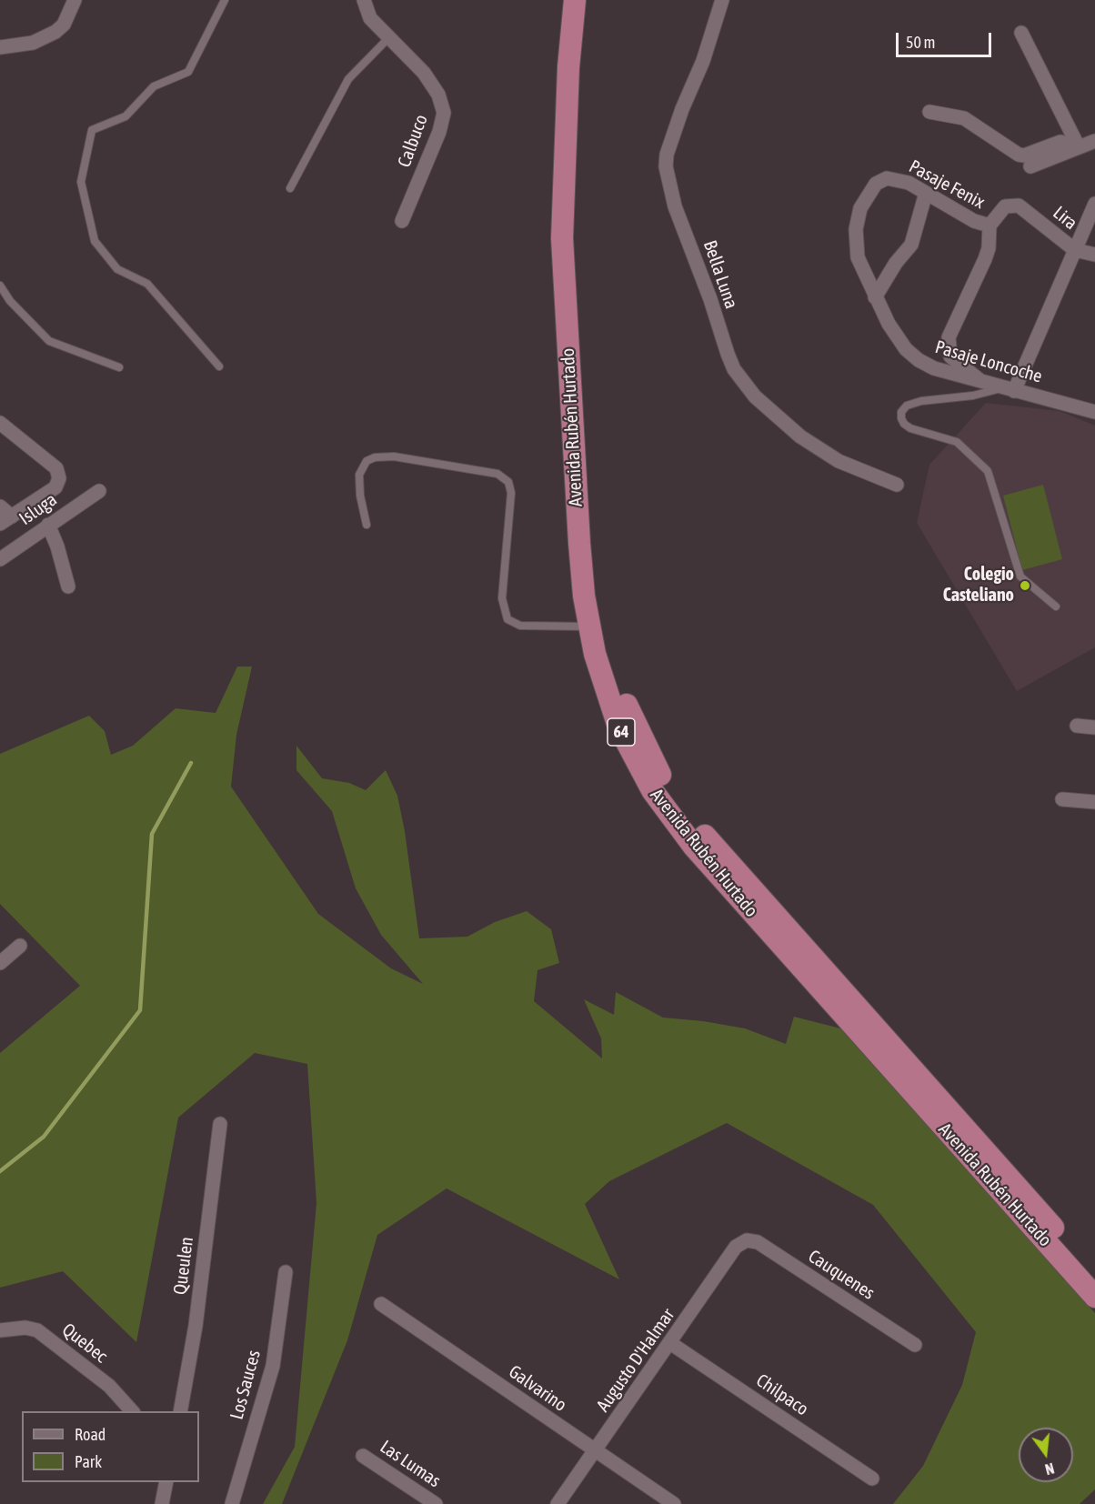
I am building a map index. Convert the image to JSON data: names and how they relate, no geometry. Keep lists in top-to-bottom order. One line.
{"streets":{"highway":["Avenida Rubén Hurtado","64"],"street":["Calbuco","Pasaje Fenix","Lira","Bella Luna","Pasaje Loncoche","Isluga","Queulen","Cauquenes","Quebec","Augusto D'Halmar","Los Sauces","Galvarino","Chilpaco","Las Lumas"]},"crossings":[["Pasaje Fenix","Lira"],["Pasaje Fenix","Pasaje Loncoche"],["Cauquenes","Augusto D'Halmar"],["Augusto D'Halmar","Galvarino"],["Augusto D'Halmar","Chilpaco"]],"places":["Colegio Casteliano"],"legend":["Road","Park"],"scale_bar":"50 m","north":"bottom"}
